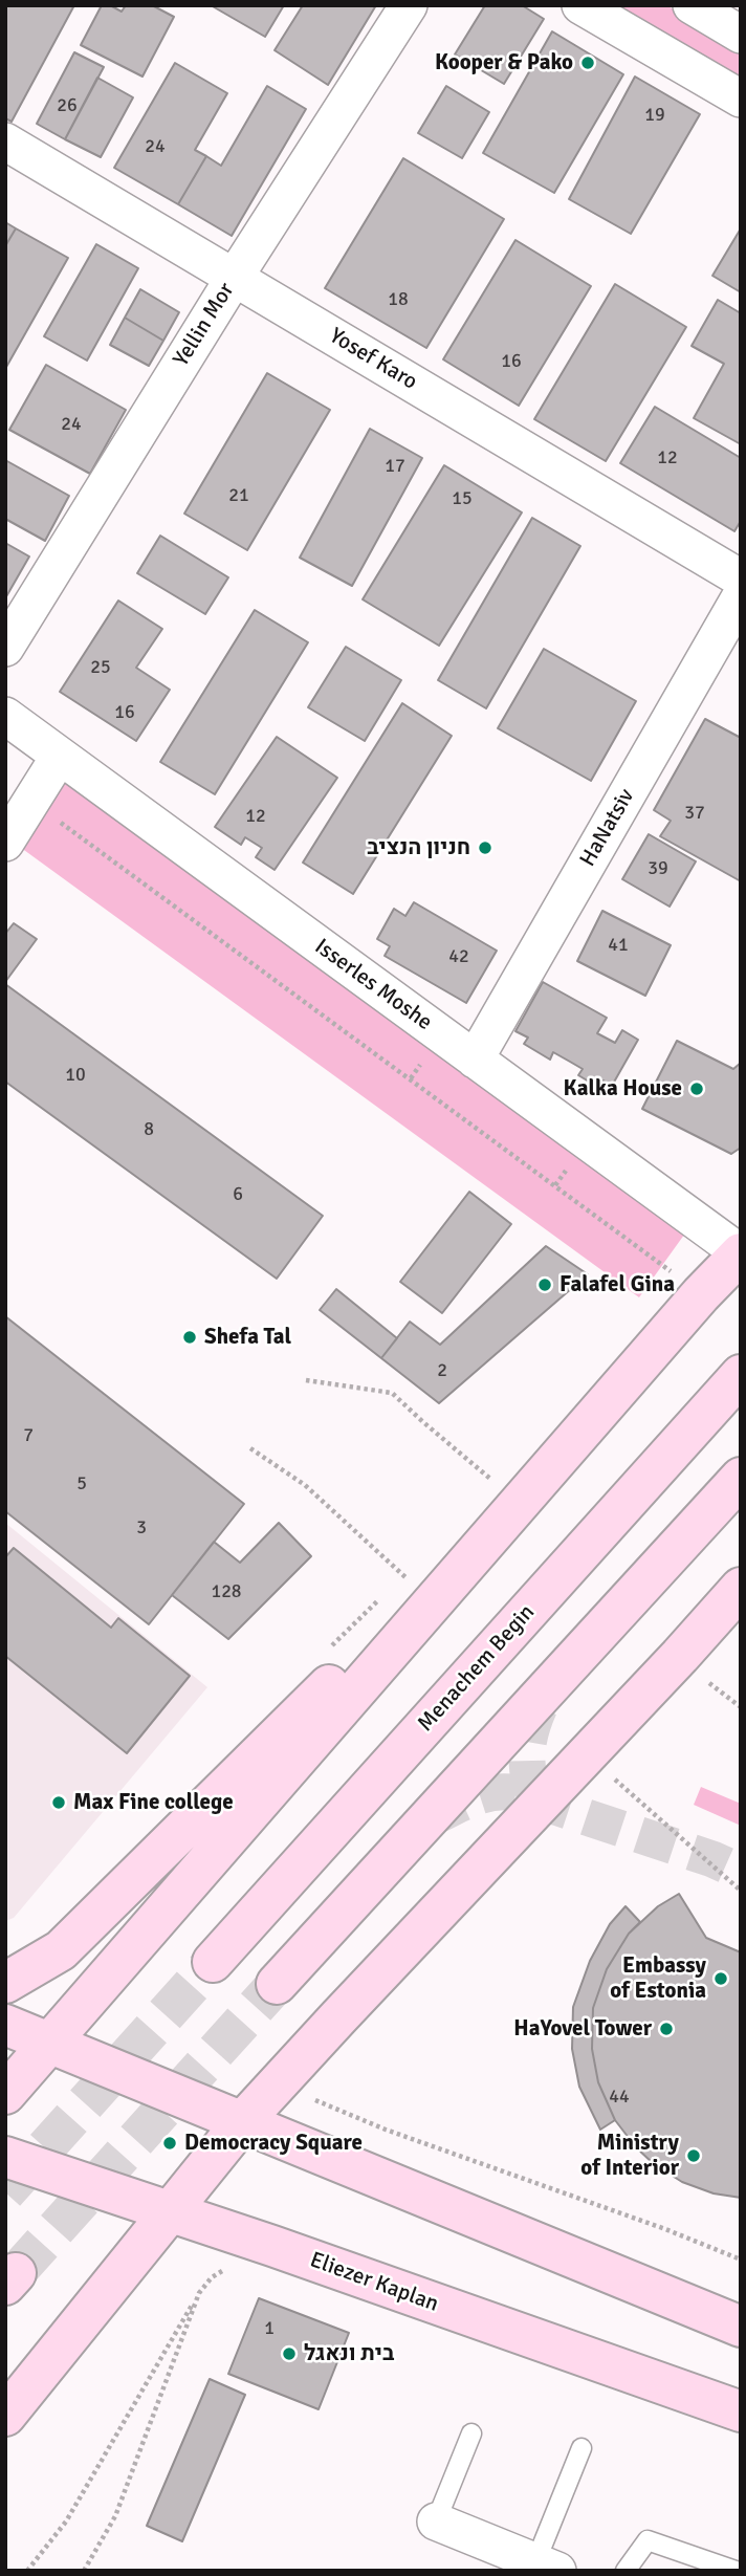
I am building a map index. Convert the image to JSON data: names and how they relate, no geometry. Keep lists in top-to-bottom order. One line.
{"streets":{"main road":["Menachem Begin","Eliezer Kaplan"],"street":["Yellin Mor","Yosef Karo","HaNatsiv","Isserles Moshe"]},"crossings":[["Yellin Mor","Yosef Karo"],["HaNatsiv","Isserles Moshe"]],"places":["Kooper & Pako","חניון הנציב","Kalka House","Falafel Gina","Shefa Tal","Max Fine college","Embassy of Estonia","HaYovel Tower","Democracy Square","Ministry of Interior","בית ונאגל"],"house_numbers":["26","19","24","18","16","24","12","17","21","15","25","16","37","12","39","41","42","10","8","6","2","7","5","3","128","44","1"]}
